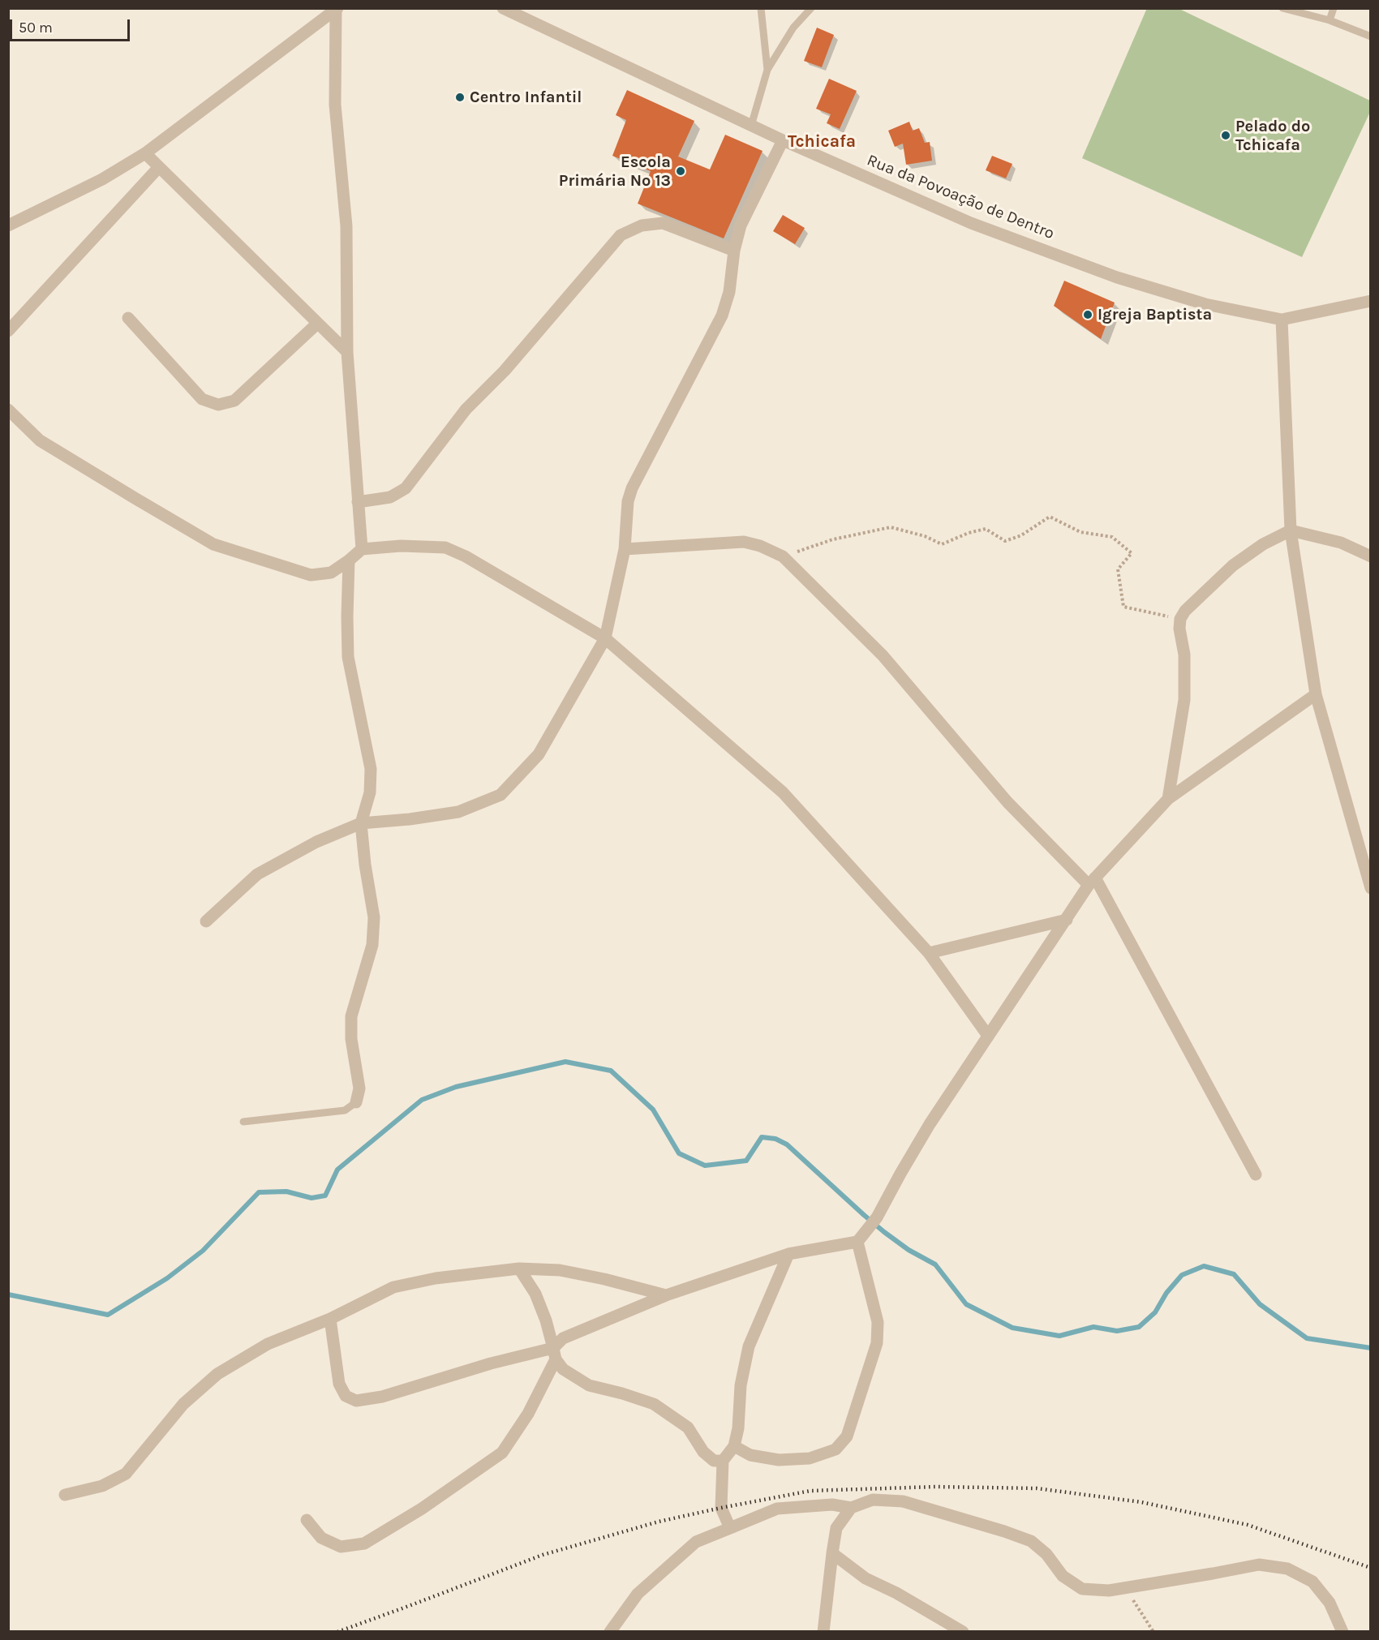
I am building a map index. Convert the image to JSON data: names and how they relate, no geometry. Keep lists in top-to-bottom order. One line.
{"streets":{"street":["Rua da Povoação de Dentro"]},"districts":["Tchicafa"],"places":["Centro Infantil","Pelado do Tchicafa","Escola Primária Nº 13","Igreja Baptista"],"scale_bar":"50 m"}
